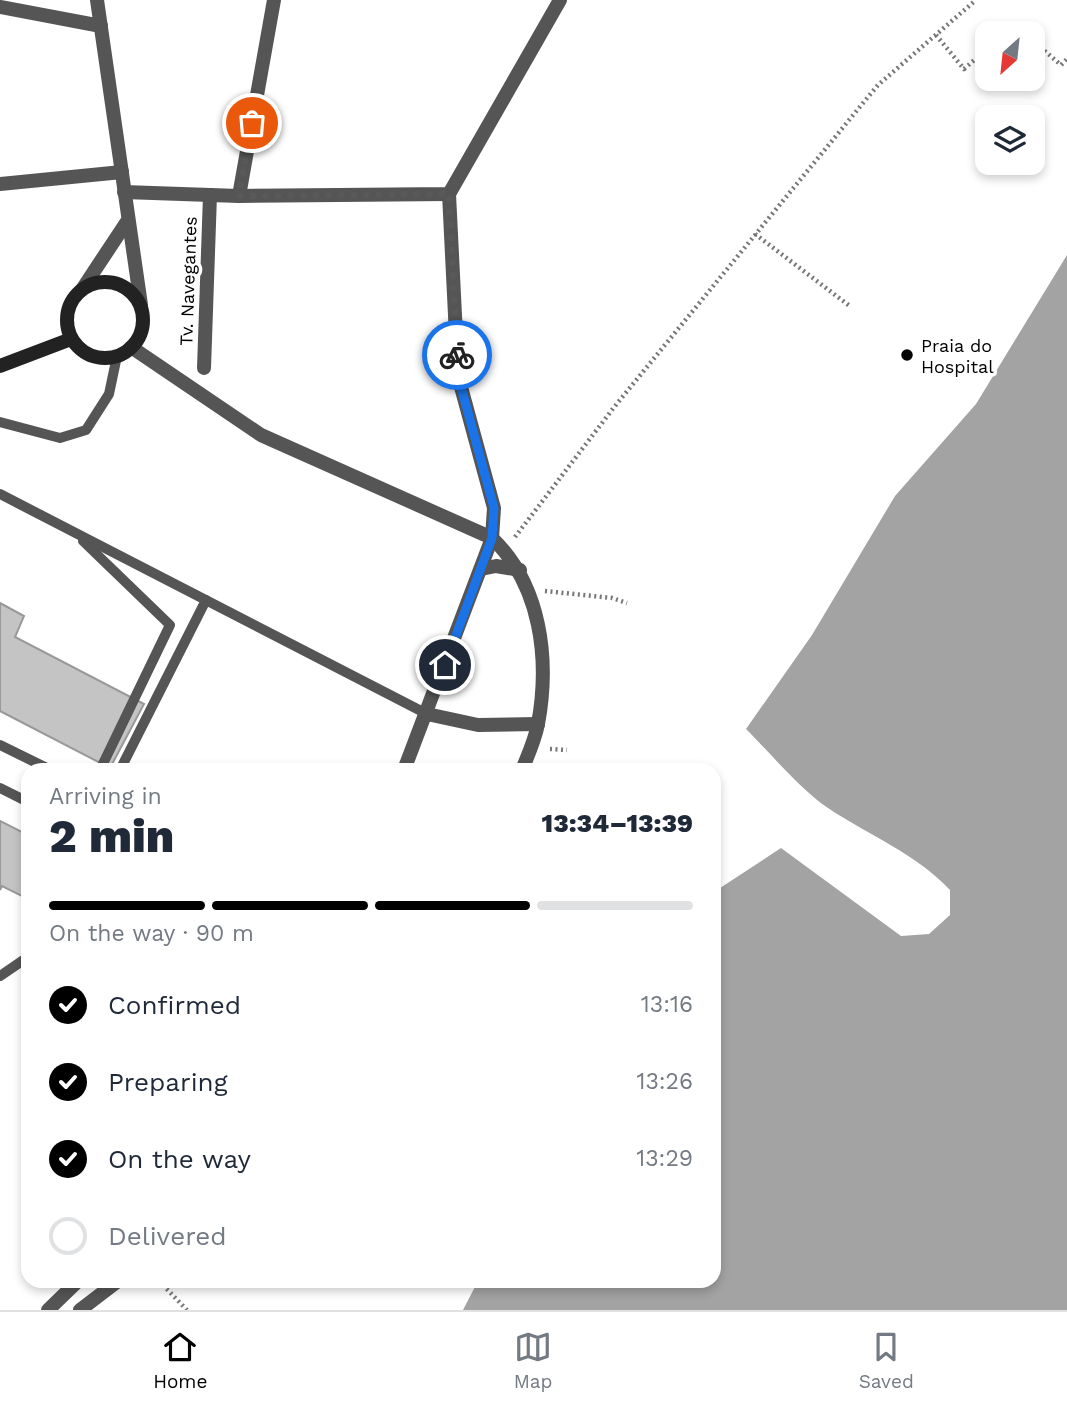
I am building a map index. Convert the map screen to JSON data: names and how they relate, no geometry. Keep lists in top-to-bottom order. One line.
{"streets":{"street":["Tv. Navegantes"]},"places":["Praia do Hospital"],"north":"bottom left","page":{"heading":["2 min","Arriving in","13:34–13:39"],"bar":"On the way · 90 m","list":[["Confirmed","13:16"],["Preparing","13:26"],["On the way","13:29"],"Delivered"],"tabs":["Home","Map","Saved"]}}
